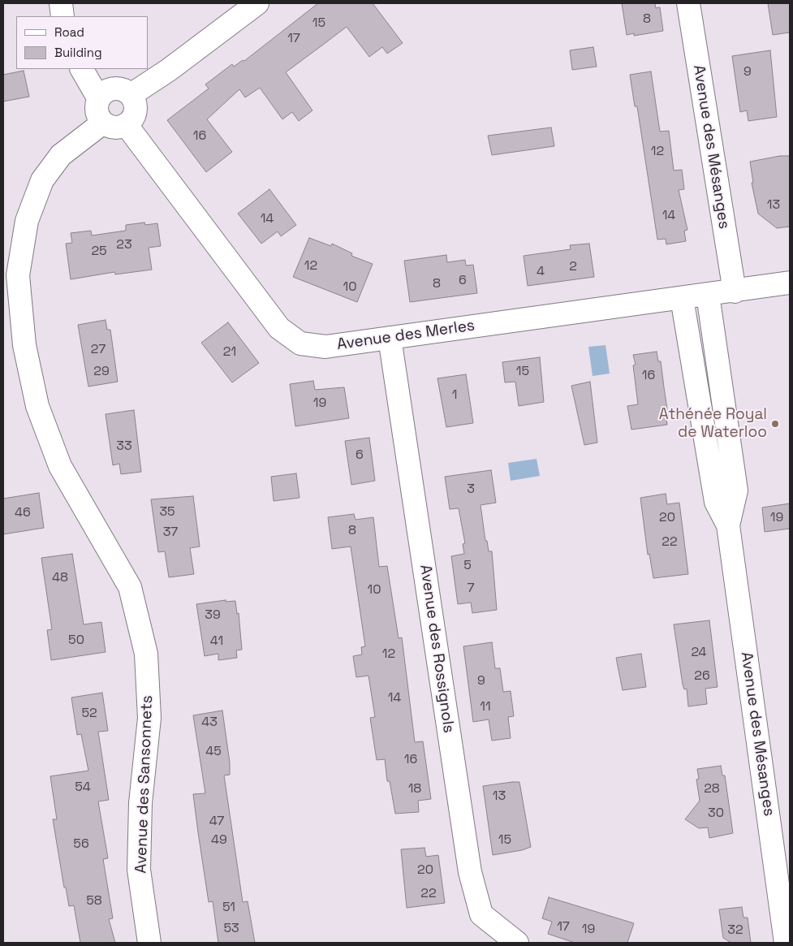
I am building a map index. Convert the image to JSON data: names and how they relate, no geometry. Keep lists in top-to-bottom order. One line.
{"streets":{"street":["Avenue des Mésanges","Avenue des Merles","Avenue des Rossignols","Avenue des Sansonnets"]},"crossings":[["Avenue des Mésanges","Avenue des Merles"],["Avenue des Merles","Avenue des Rossignols"],["Avenue des Merles","Avenue des Sansonnets"]],"places":["Athénée Royal de Waterloo"],"house_numbers":["8","15","17","9","16","12","13","14","14","23","25","12","2","4","6","8","10","27","21","29","15","16","1","19","33","6","3","35","46","20","19","8","37","22","5","48","7","10","39","50","41","24","12","26","9","14","11","52","43","45","16","54","18","28","13","30","47","49","15","56","20","22","58","51","17","53","19","32"],"legend":["Road","Building"]}
